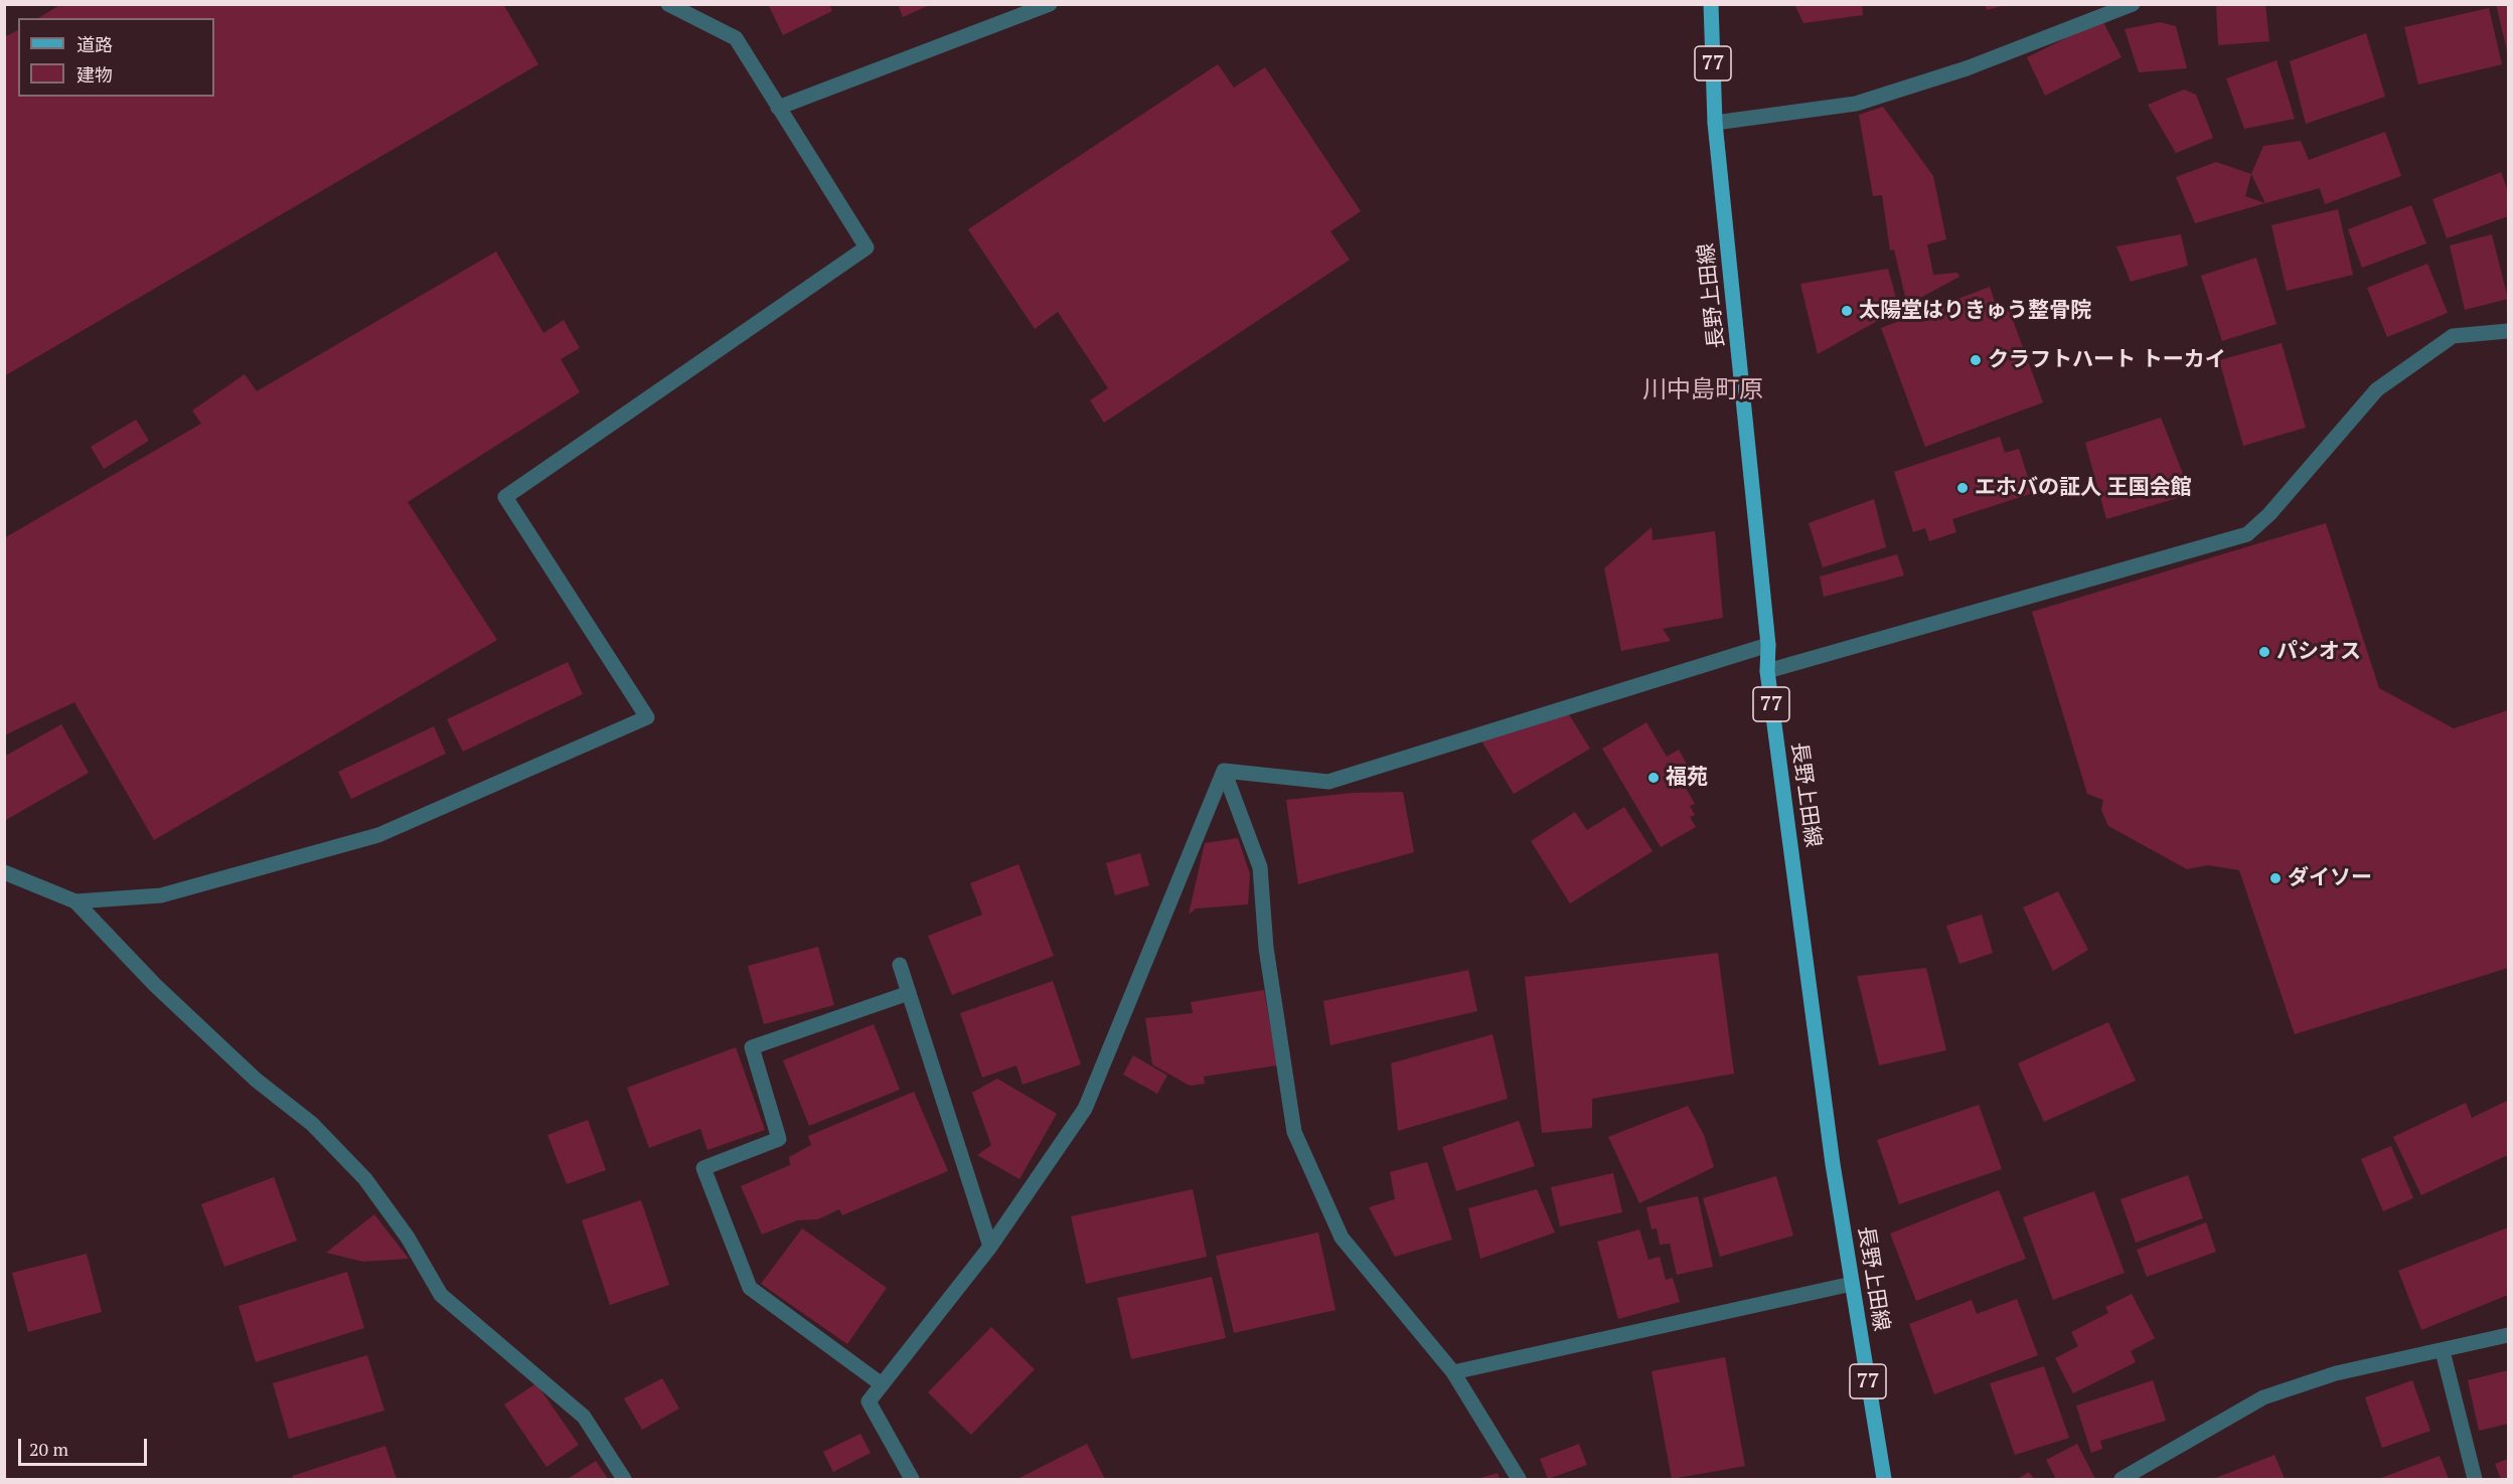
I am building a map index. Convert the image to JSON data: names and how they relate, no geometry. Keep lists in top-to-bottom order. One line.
{"streets":{"main road":["77","長野上田線"]},"districts":["川中島町原"],"places":["太陽堂はりきゅう整骨院","クラフトハート トーカイ","エホバの証人 王国会館","パシオス","福苑","ダイソー"],"legend":["道路","建物"],"scale_bar":"20 m"}
